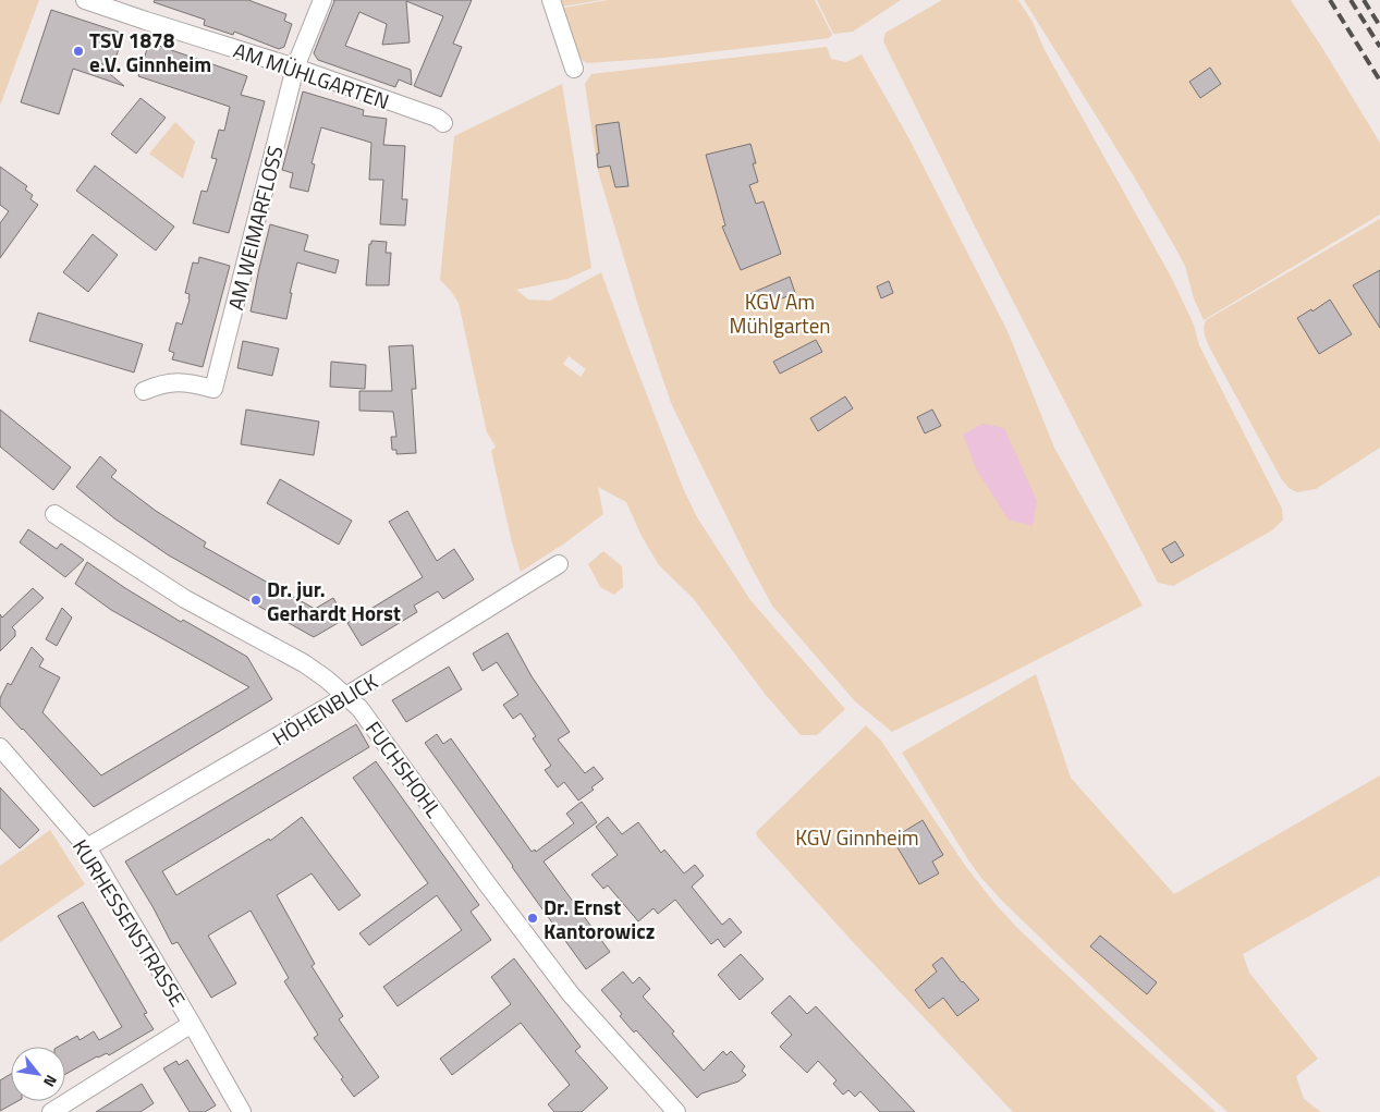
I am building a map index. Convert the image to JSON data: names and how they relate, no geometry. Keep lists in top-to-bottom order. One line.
{"streets":{"street":["AM MÜHLGARTEN","AM WEIMARFLOSS","HÖHENBLICK","FUCHSHOHL","KURHESSENSTRASSE"]},"crossings":[["AM MÜHLGARTEN","AM WEIMARFLOSS"],["HÖHENBLICK","FUCHSHOHL"],["HÖHENBLICK","KURHESSENSTRASSE"]],"parks":["KGV Am Mühlgarten","KGV Ginnheim"],"places":["TSV 1878 e.V. Ginnheim","Dr. jur. Gerhardt Horst","Dr. Ernst Kantorowicz"],"north":"bottom right"}
